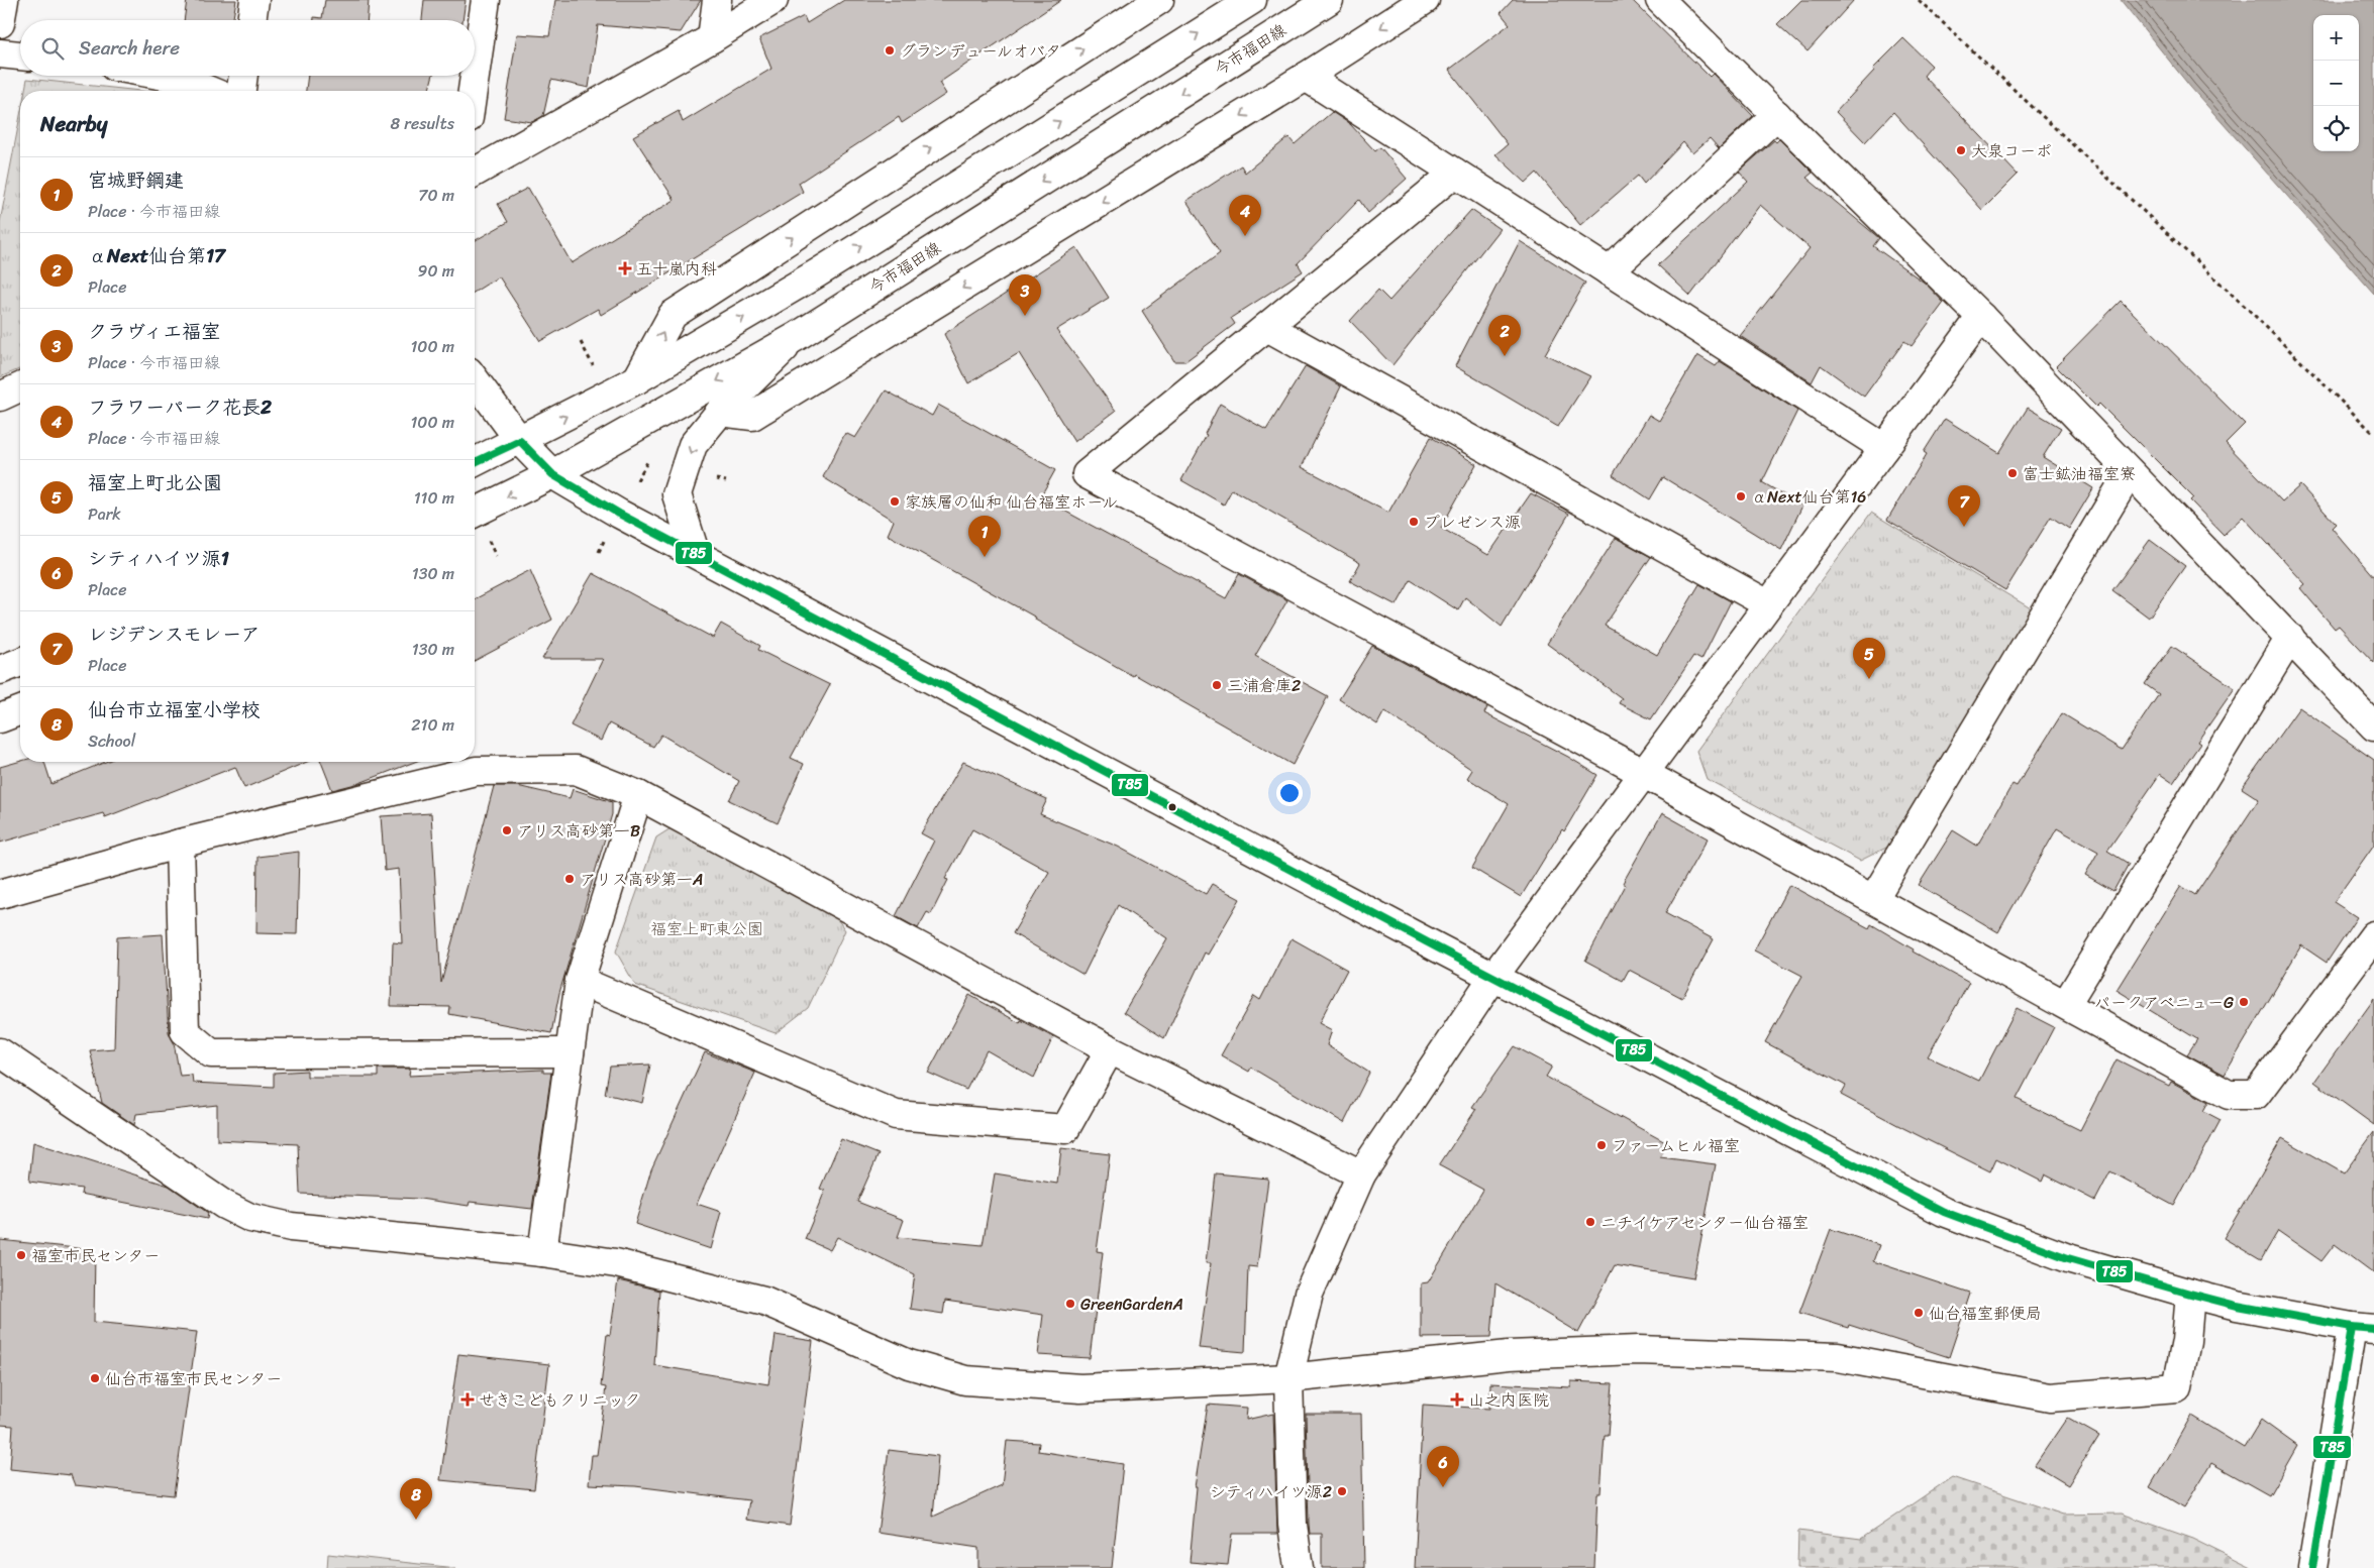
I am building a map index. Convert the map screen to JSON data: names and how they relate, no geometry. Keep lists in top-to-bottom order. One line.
{"streets":{"street":["今市福田線"]},"parks":["福室上町東公園"],"places":{"other":["グランデュールオバタ","大泉コーポ","富士鉱油福室寮","αNext仙台第16","家族層の仙和 仙台福室ホール","プレゼンス源","三浦倉庫2","アリス高砂第一B","アリス高砂第一A","パークアベニューG","ファームヒル福室","ニチイケアセンター仙台福室","福室市民センター","GreenGardenA","仙台福室郵便局","仙台市福室市民センター","シティハイツ源2"],"health":["五十嵐内科","せきこどもクリニック","山之内医院"]},"lines":["transit line T85"],"page":{"map_buttons":["+","−"],"search":"Search here","heading":["Nearby","8 results"],"list":[{"mark":"1","name":"宮城野鋼建","note":"Place · 今市福田線","value":"70 m"},{"mark":"2","name":"αNext仙台第17","note":"Place","value":"90 m"},{"mark":"3","name":"クラヴィエ福室","note":"Place · 今市福田線","value":"100 m"},{"mark":"4","name":"フラワーパーク花長2","note":"Place · 今市福田線","value":"100 m"},{"mark":"5","name":"福室上町北公園","note":"Park","value":"110 m"},{"mark":"6","name":"シティハイツ源1","note":"Place","value":"130 m"},{"mark":"7","name":"レジデンスモレーア","note":"Place","value":"130 m"},{"mark":"8","name":"仙台市立福室小学校","note":"School","value":"210 m"}],"pins":["4","3","2","7","1","5","6","8"]}}
